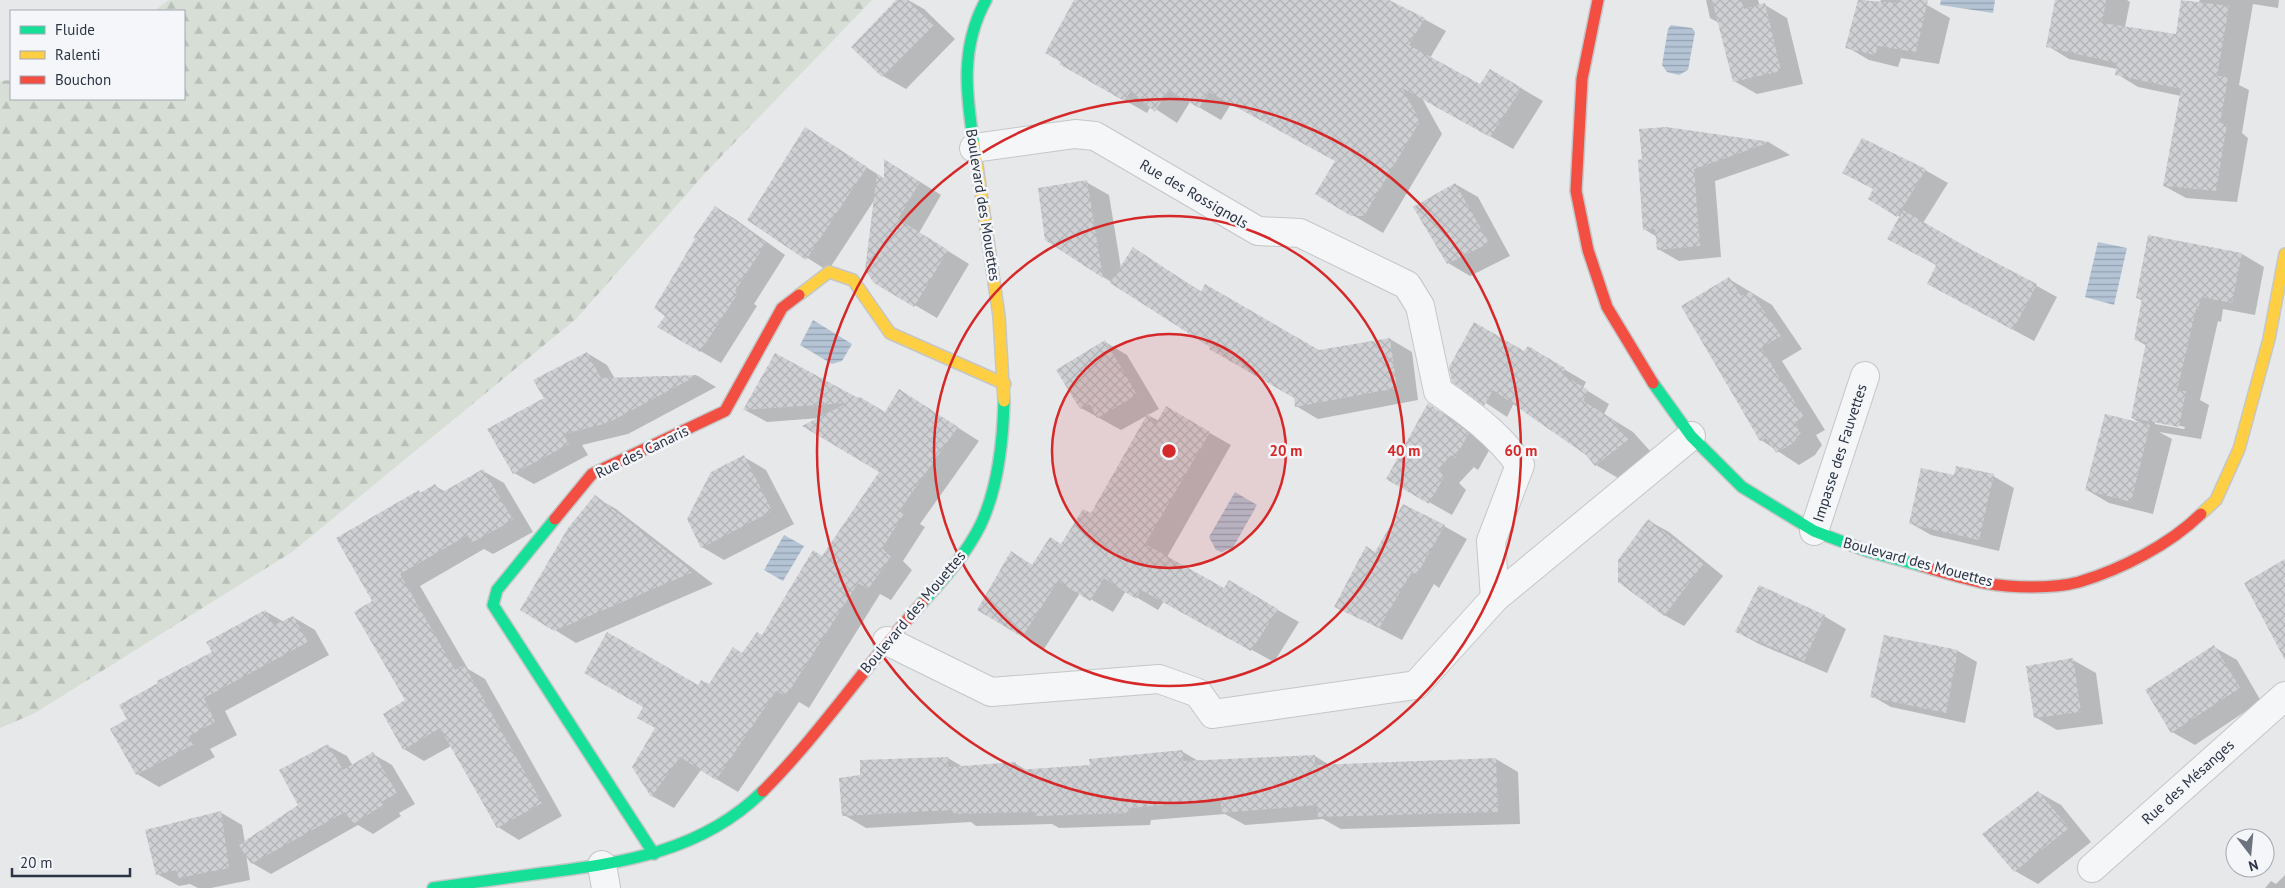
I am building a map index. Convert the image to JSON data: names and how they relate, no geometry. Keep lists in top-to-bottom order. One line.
{"streets":{"street":["Rue des Rossignols","Boulevard des Mouettes","Rue des Canaris","Impasse des Fauvettes","Rue des Mésanges"]},"crossings":[["Rue des Rossignols","Boulevard des Mouettes"],["Boulevard des Mouettes","Rue des Canaris"],["Boulevard des Mouettes","Impasse des Fauvettes"]],"legend":["Fluide","Ralenti","Bouchon"],"scale_bar":"20 m","north":"bottom","rings":["20 m","40 m","60 m"]}
